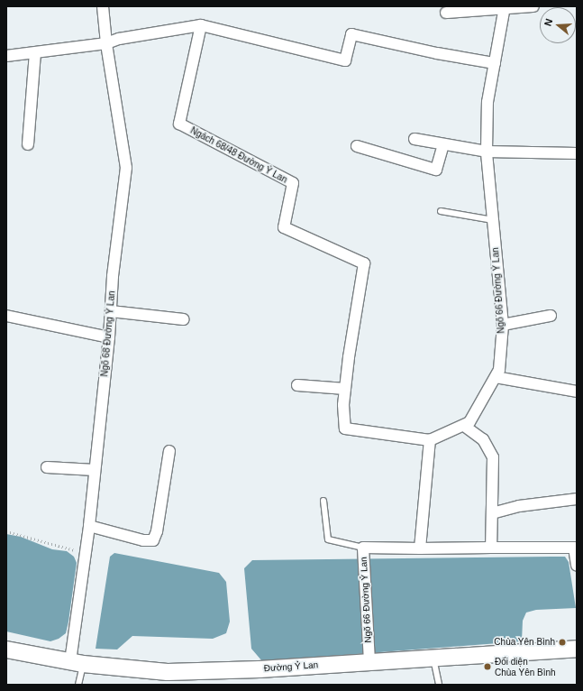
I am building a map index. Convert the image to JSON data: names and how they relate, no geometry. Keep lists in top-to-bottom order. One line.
{"streets":{"main road":["Đường Ỷ Lan"],"street":["Ngách 68/48 Đường Ỷ Lan","Ngõ 66 Đường Ỷ Lan","Ngõ 68 Đường Ỷ Lan"]},"crossings":[["Ngách 68/48 Đường Ỷ Lan","Ngõ 66 Đường Ỷ Lan"],["Ngõ 66 Đường Ỷ Lan","Đường Ỷ Lan"],["Ngõ 68 Đường Ỷ Lan","Đường Ỷ Lan"]],"places":["Chùa Yên Bình","Đối diện Chùa Yên Bình"],"north":"left"}
